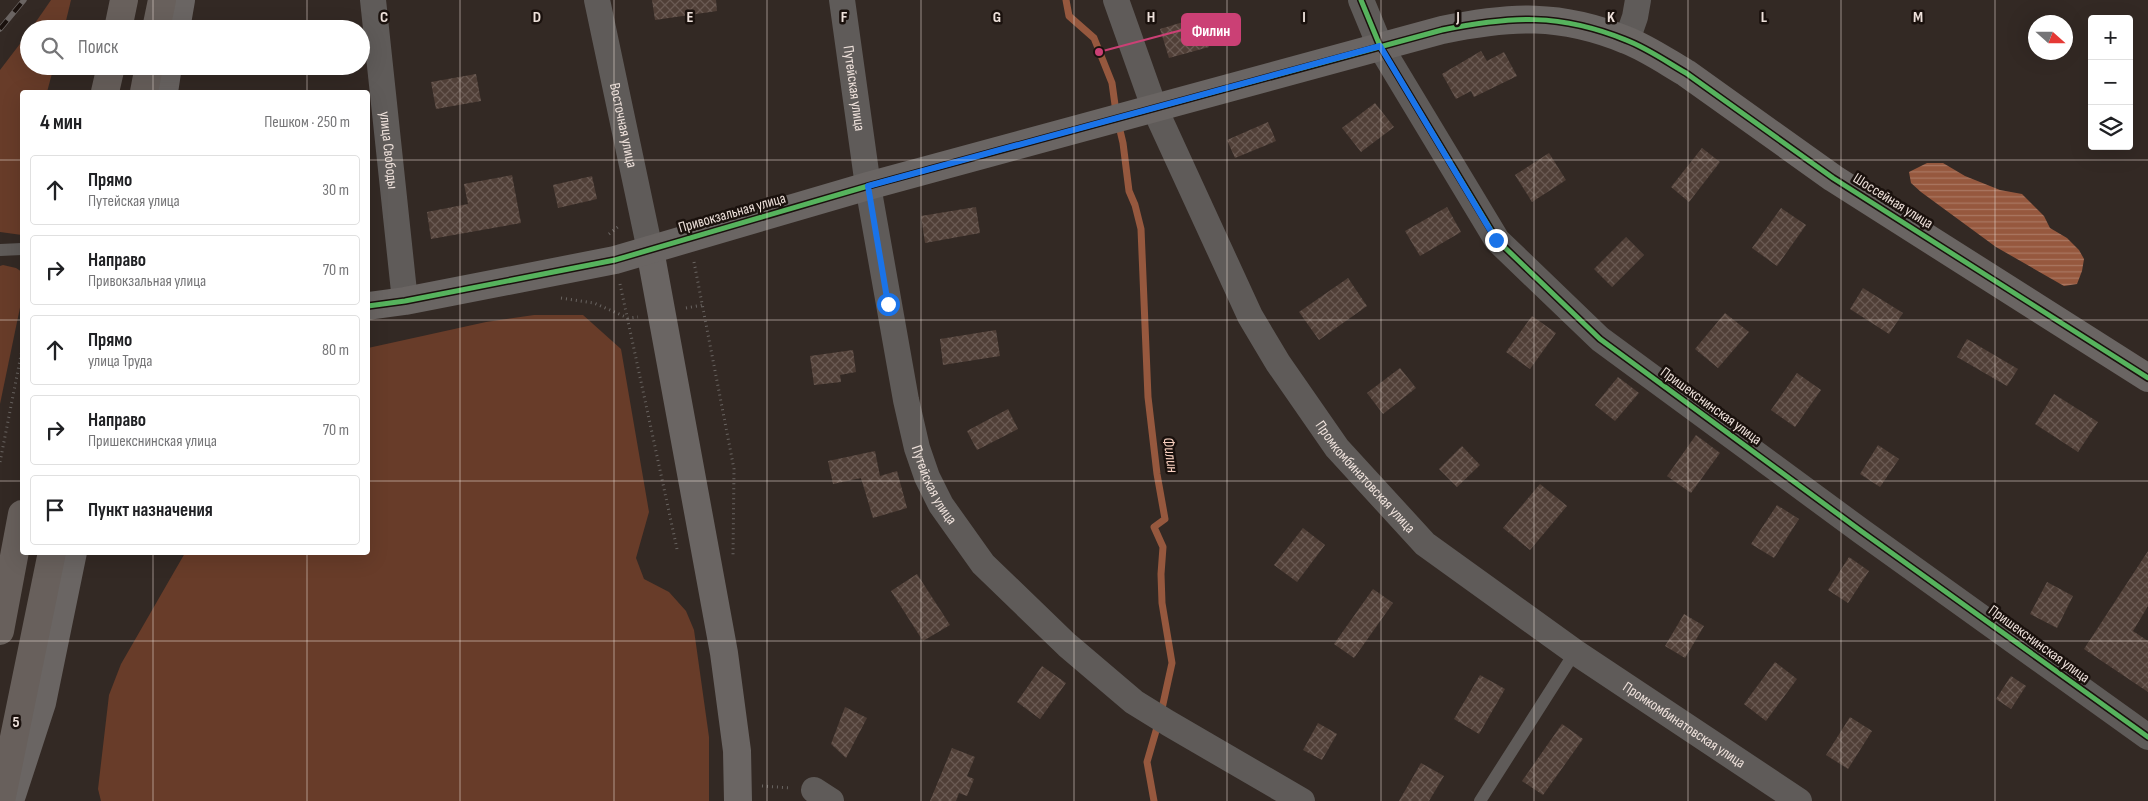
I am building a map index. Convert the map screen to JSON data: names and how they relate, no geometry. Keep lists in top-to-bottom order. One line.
{"streets":{"street":["Путейская улица","Восточная улица","улица Свободы","Шоссейная улица","Привокзальная улица","Пришекснинская улица","Промкомбинатовская улица"]},"crossings":[["Путейская улица","Привокзальная улица"],["Восточная улица","Привокзальная улица"],["улица Свободы","Привокзальная улица"],["Шоссейная улица","Привокзальная улица"],["Шоссейная улица","Пришекснинская улица"],["Привокзальная улица","Пришекснинская улица"],["Привокзальная улица","Промкомбинатовская улица"]],"water":["Филин"],"places":["Филин"],"north":"right","page":{"map_buttons":["+","−"],"search":"Поиск","heading":["4 мин","Пешком · 250 m"],"list":[["Прямо","Путейская улица","30 m"],["Направо","Привокзальная улица","70 m"],["Прямо","улица Труда","80 m"],["Направо","Пришекснинская улица","70 m"],"Пункт назначения"]},"grid":{"columns":["C","D","E","F","G","H","I","J","K","L","M"],"rows":["5"]}}
